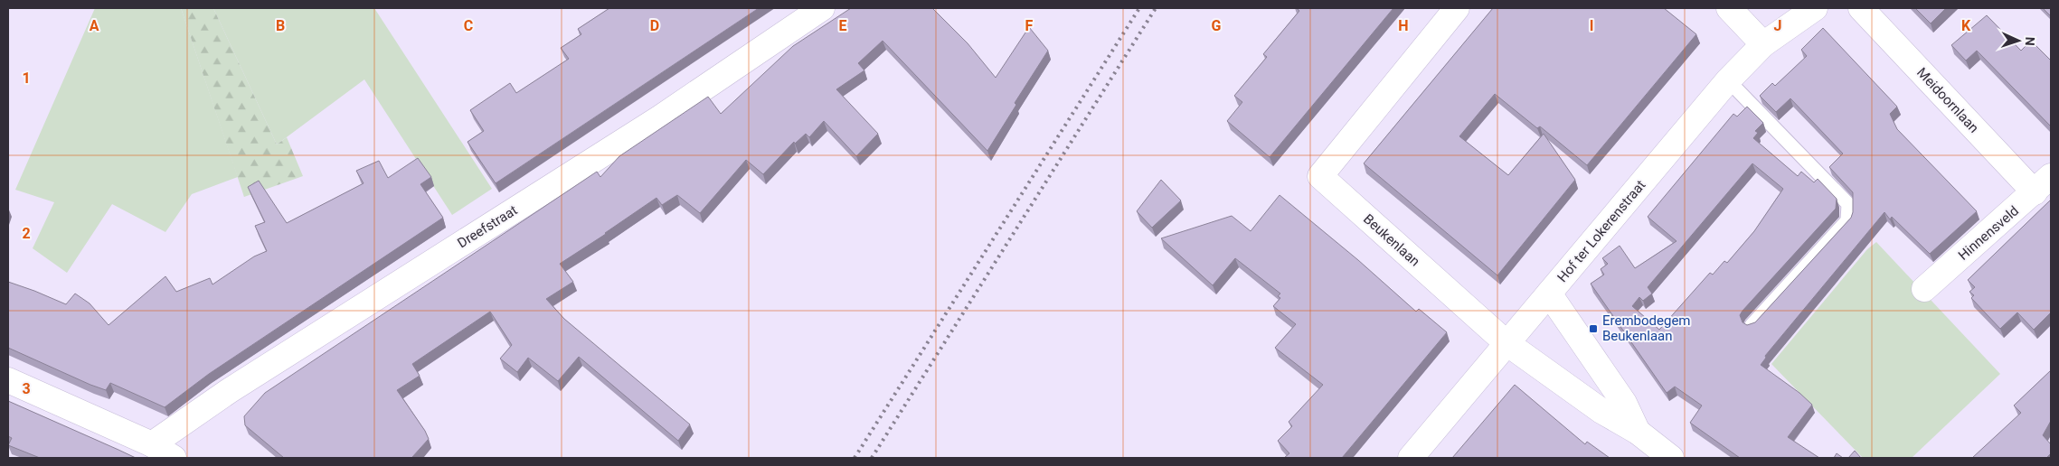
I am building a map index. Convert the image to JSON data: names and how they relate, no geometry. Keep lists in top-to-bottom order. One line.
{"streets":{"street":["Meidoornlaan","Dreefstraat","Hof ter Lokerenstraat","Hinnensveld","Beukenlaan"]},"crossings":[["Meidoornlaan","Hinnensveld"],["Hof ter Lokerenstraat","Beukenlaan"]],"places":{"transit":["Erembodegem Beukenlaan"]},"north":"right","grid":{"columns":["A","B","C","D","E","F","G","H","I","J","K"],"rows":["1","2","3"]}}
